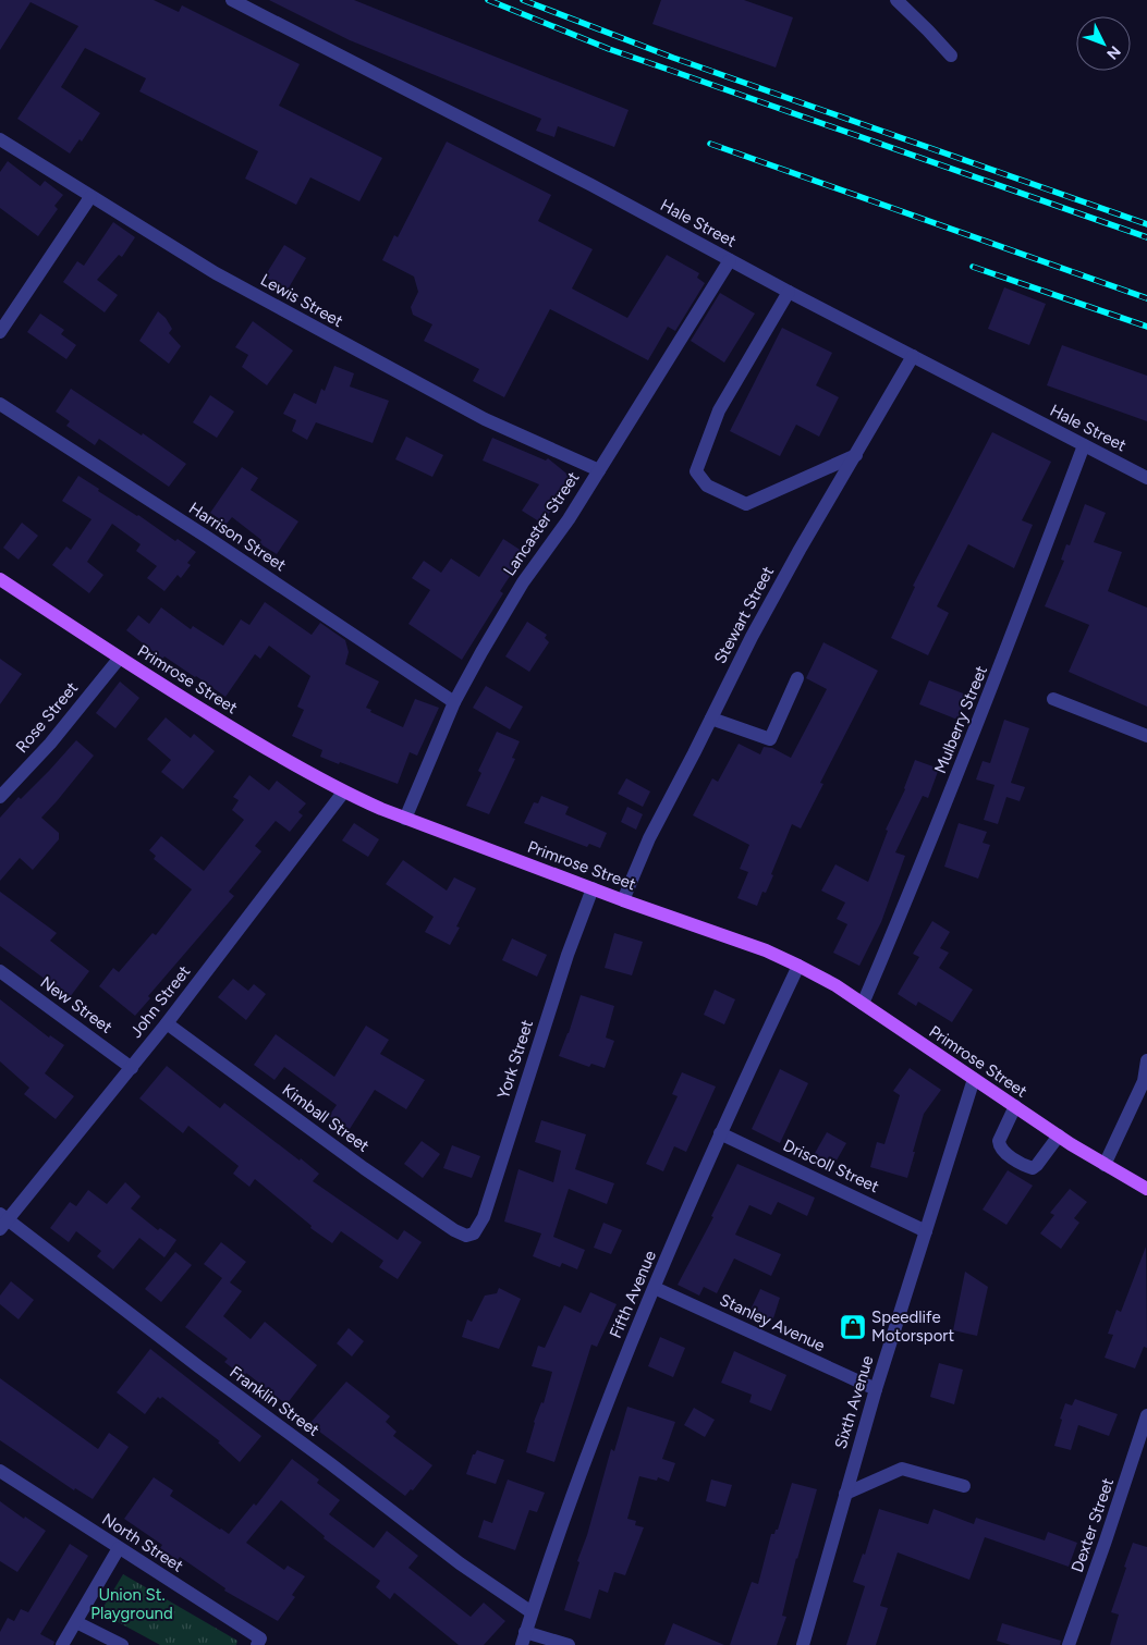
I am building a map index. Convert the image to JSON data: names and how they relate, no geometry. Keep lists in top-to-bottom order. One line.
{"streets":{"main road":["Primrose Street"],"street":["Hale Street","Lewis Street","Lancaster Street","Harrison Street","Stewart Street","Rose Street","Mulberry Street","John Street","New Street","York Street","Kimball Street","Driscoll Street","Fifth Avenue","Stanley Avenue","Franklin Street","Sixth Avenue","Dexter Street","North Street"]},"crossings":[["Hale Street","Lancaster Street"],["Hale Street","Stewart Street"],["Hale Street","Mulberry Street"],["Lewis Street","Lancaster Street"],["Lancaster Street","Harrison Street"],["Lancaster Street","Primrose Street"],["Stewart Street","Primrose Street"],["Primrose Street","Rose Street"],["Primrose Street","Mulberry Street"],["Primrose Street","John Street"],["Primrose Street","York Street"],["Primrose Street","Fifth Avenue"],["Primrose Street","Sixth Avenue"],["John Street","New Street"],["John Street","Kimball Street"],["John Street","Franklin Street"],["York Street","Kimball Street"],["Driscoll Street","Fifth Avenue"],["Driscoll Street","Sixth Avenue"],["Fifth Avenue","Stanley Avenue"],["Fifth Avenue","Franklin Street"],["Stanley Avenue","Sixth Avenue"]],"parks":["Union St. Playground"],"places":{"shop":["Speedlife Motorsport"]},"north":"bottom right"}
